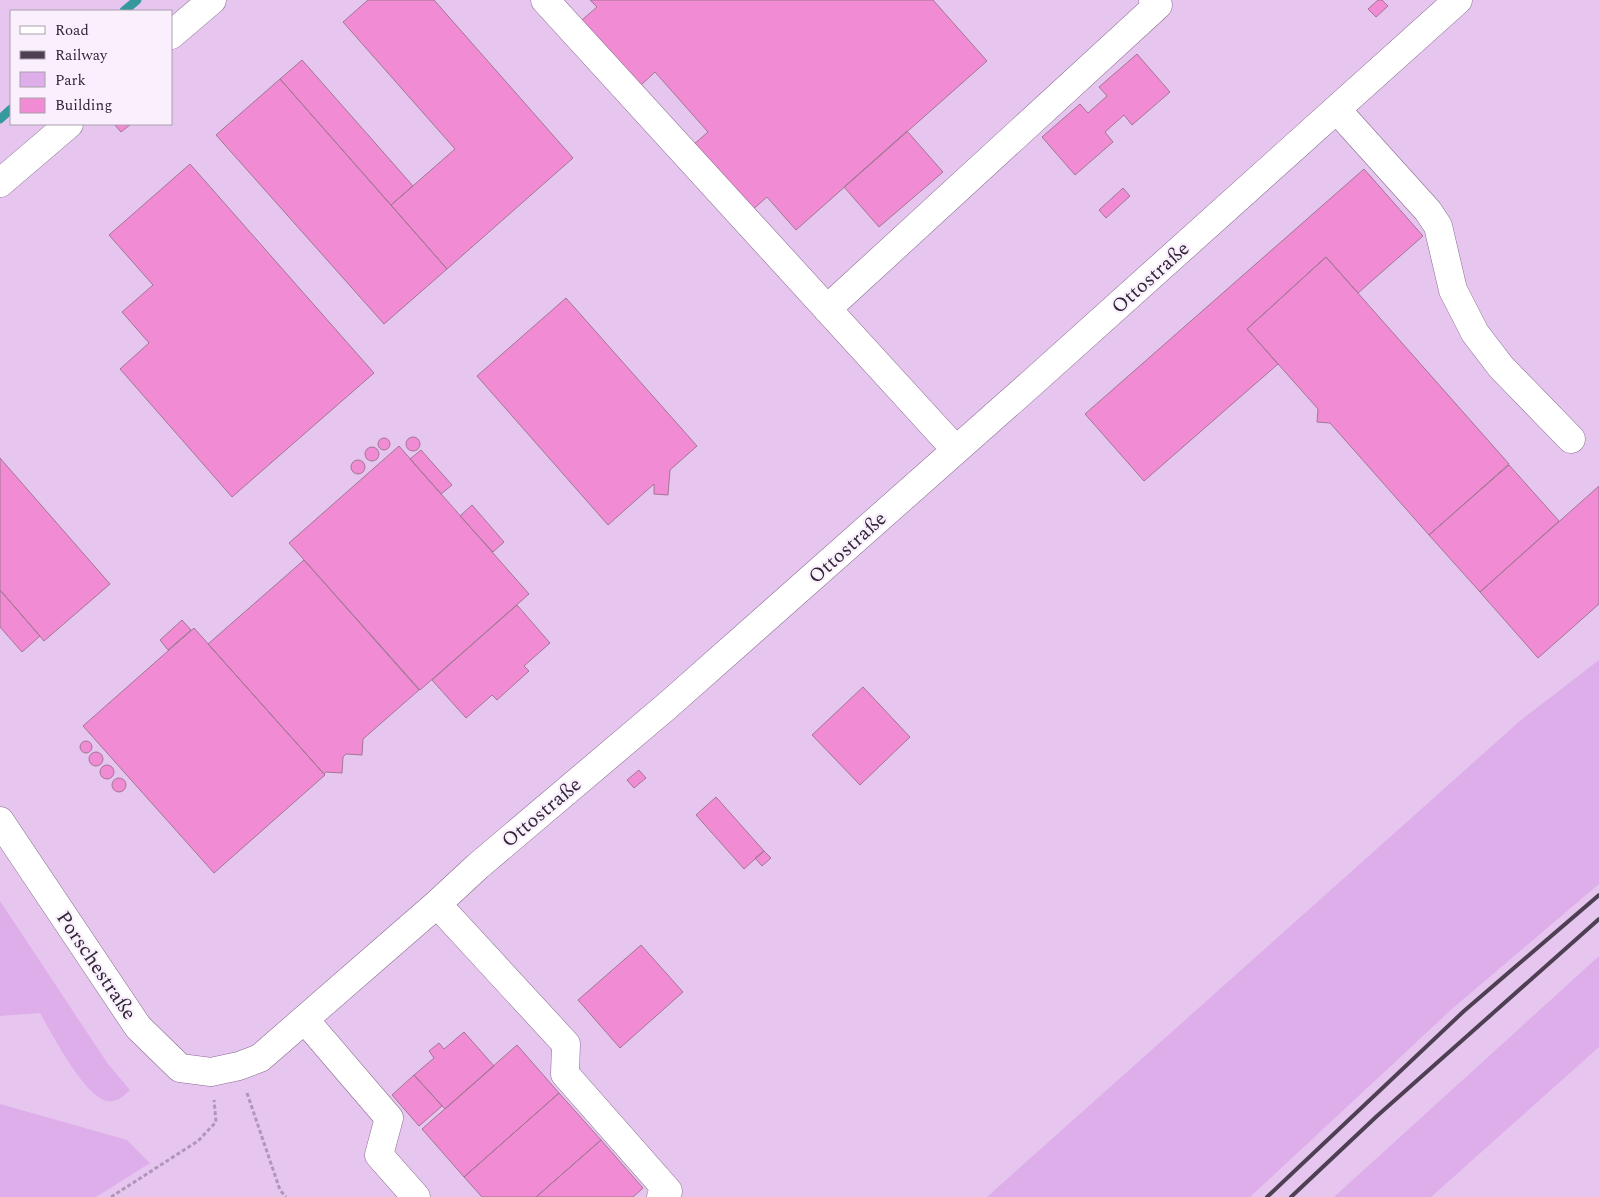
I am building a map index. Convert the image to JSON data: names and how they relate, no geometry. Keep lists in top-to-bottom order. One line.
{"streets":{"street":["Ottostraße","Porschestraße"]},"crossings":[["Ottostraße","Porschestraße"]],"legend":["Road","Railway","Park","Building"]}
